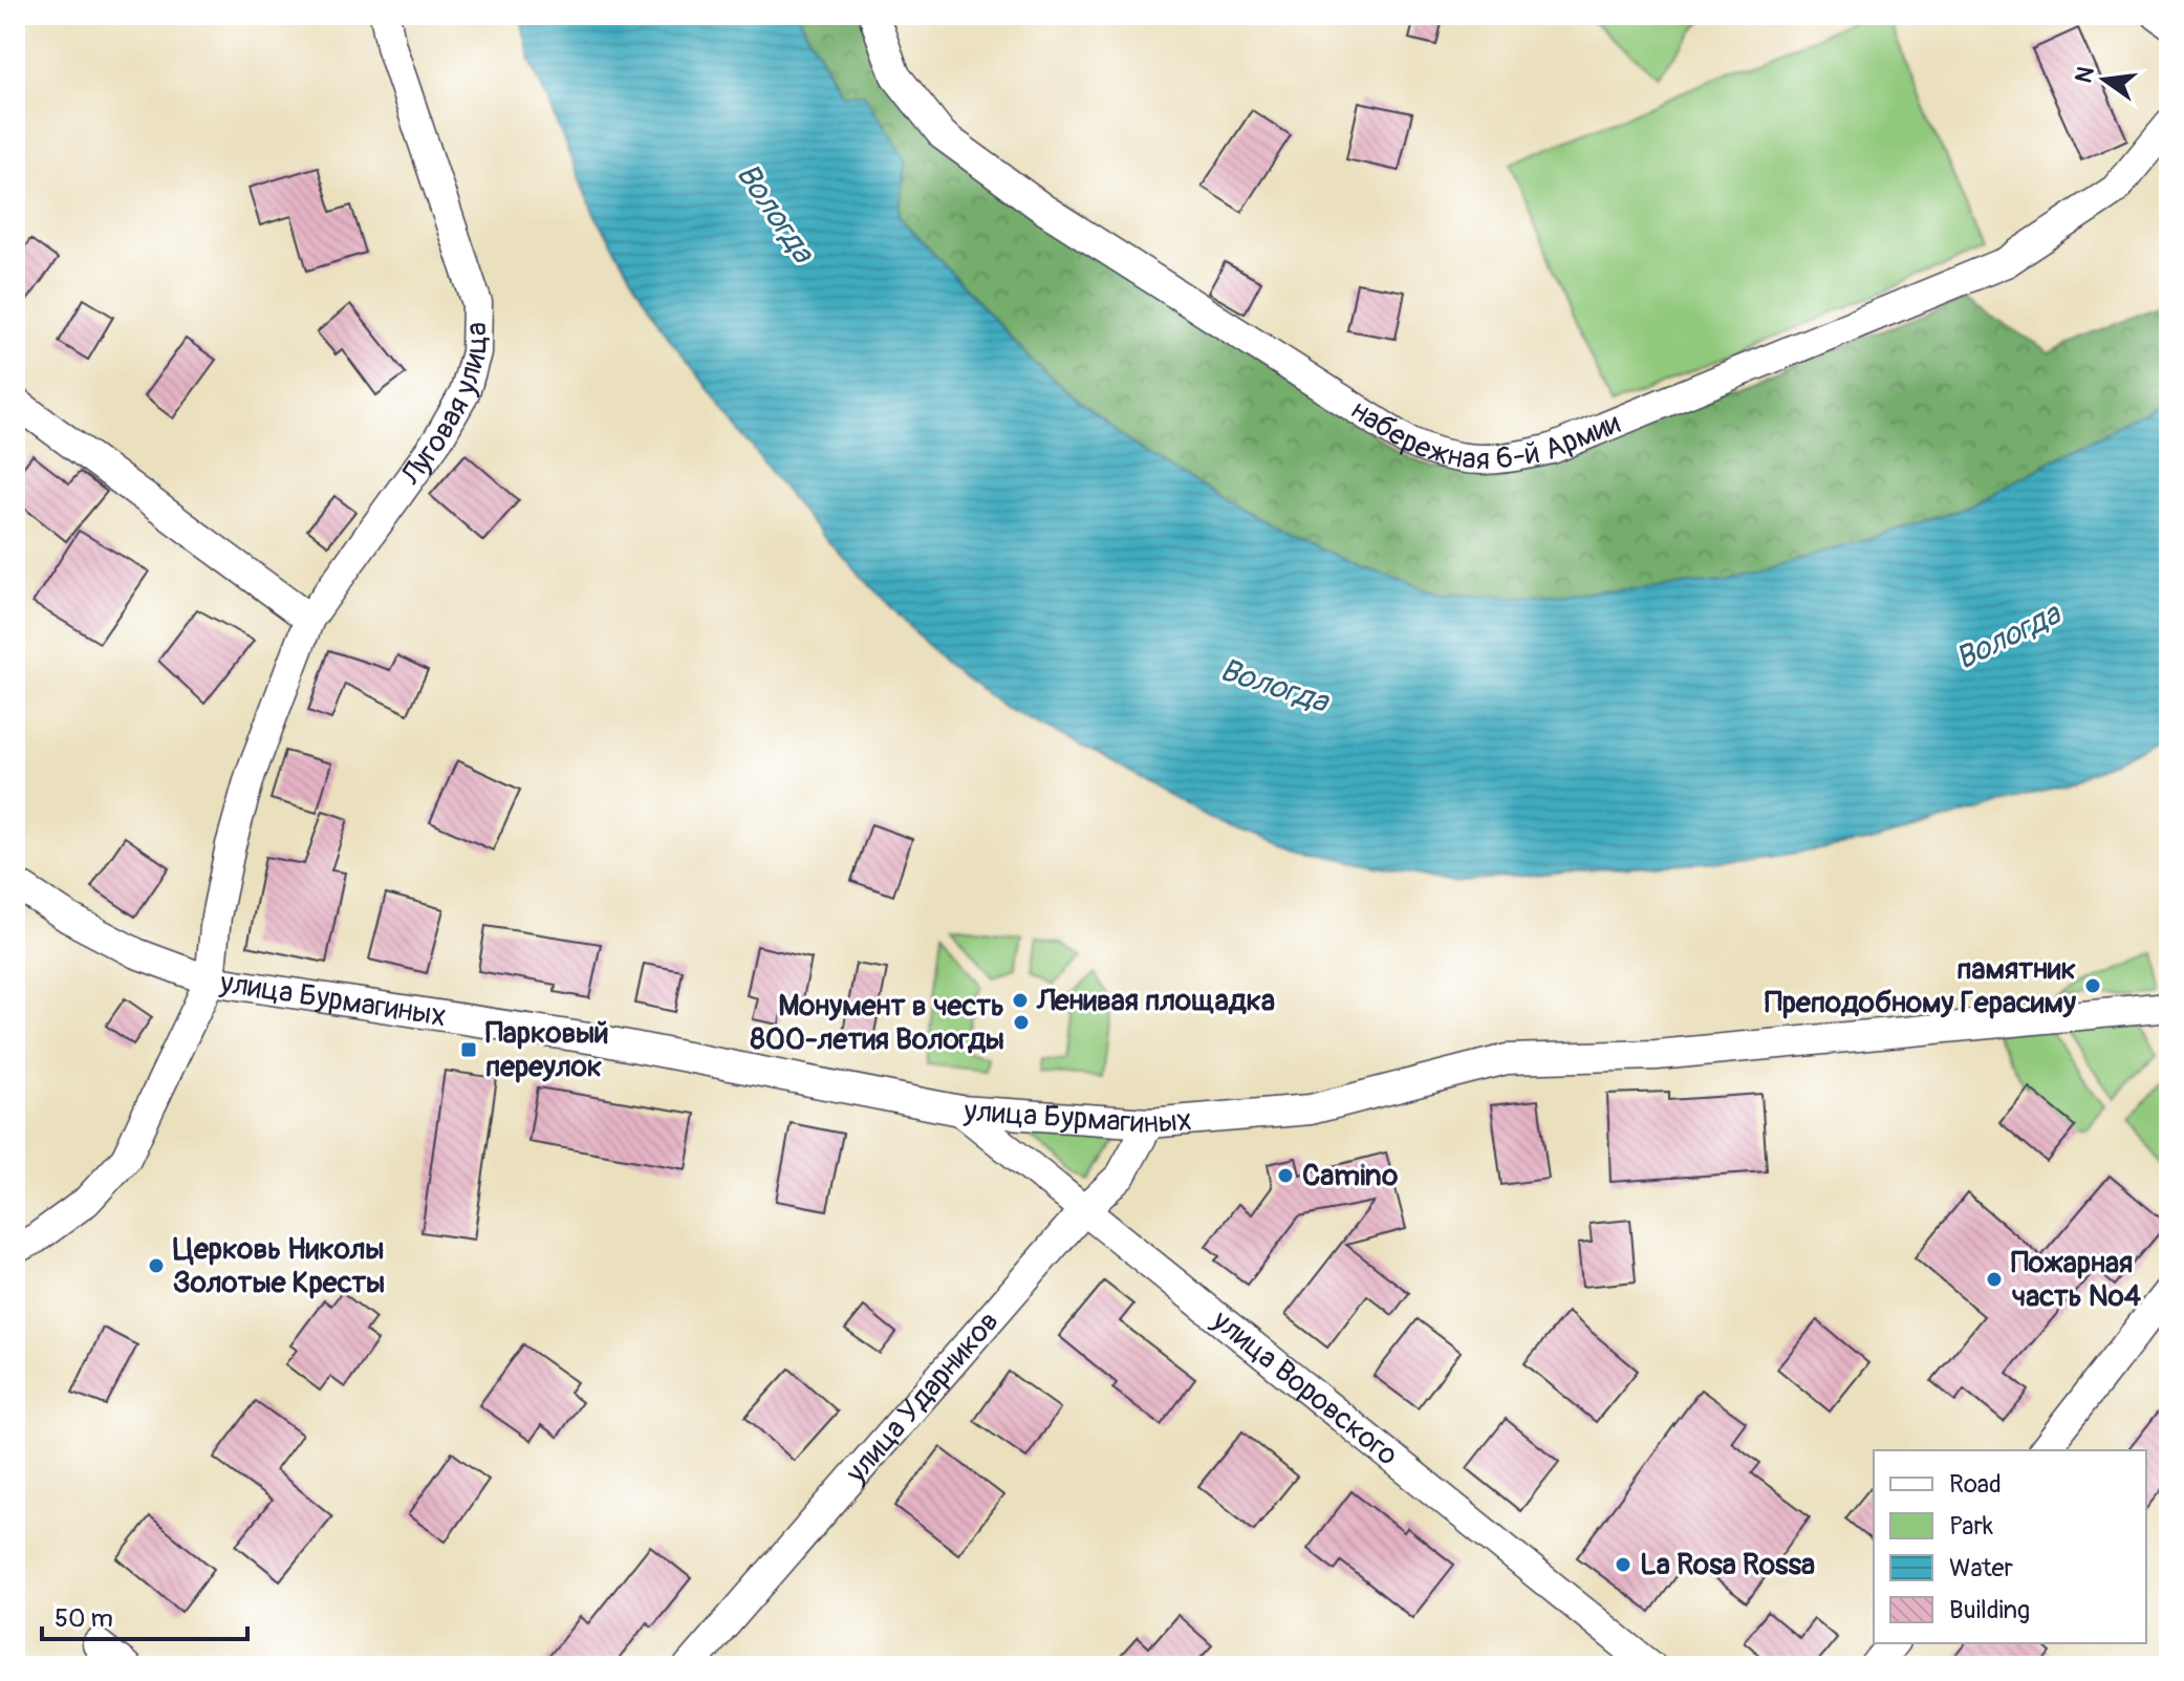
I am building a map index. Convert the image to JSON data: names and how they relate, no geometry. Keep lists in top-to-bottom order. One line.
{"streets":{"street":["Луговая улица","набережная 6-й Армии","улица Бурмагиных","улица Воровского","улица Ударников"]},"crossings":[["улица Бурмагиных","улица Воровского"],["улица Бурмагиных","улица Ударников"],["улица Воровского","улица Ударников"]],"water":["Вологда"],"places":{"other":["памятник Преподобному Герасиму","Ленивая площадка","Монумент в честь 800-летия Вологды","Camino","Церковь Николы Золотые Кресты","Пожарная часть №4","La Rosa Rossa"],"transit":["Парковый переулок"]},"legend":["Road","Park","Water","Building"],"scale_bar":"50 m","north":"left"}
